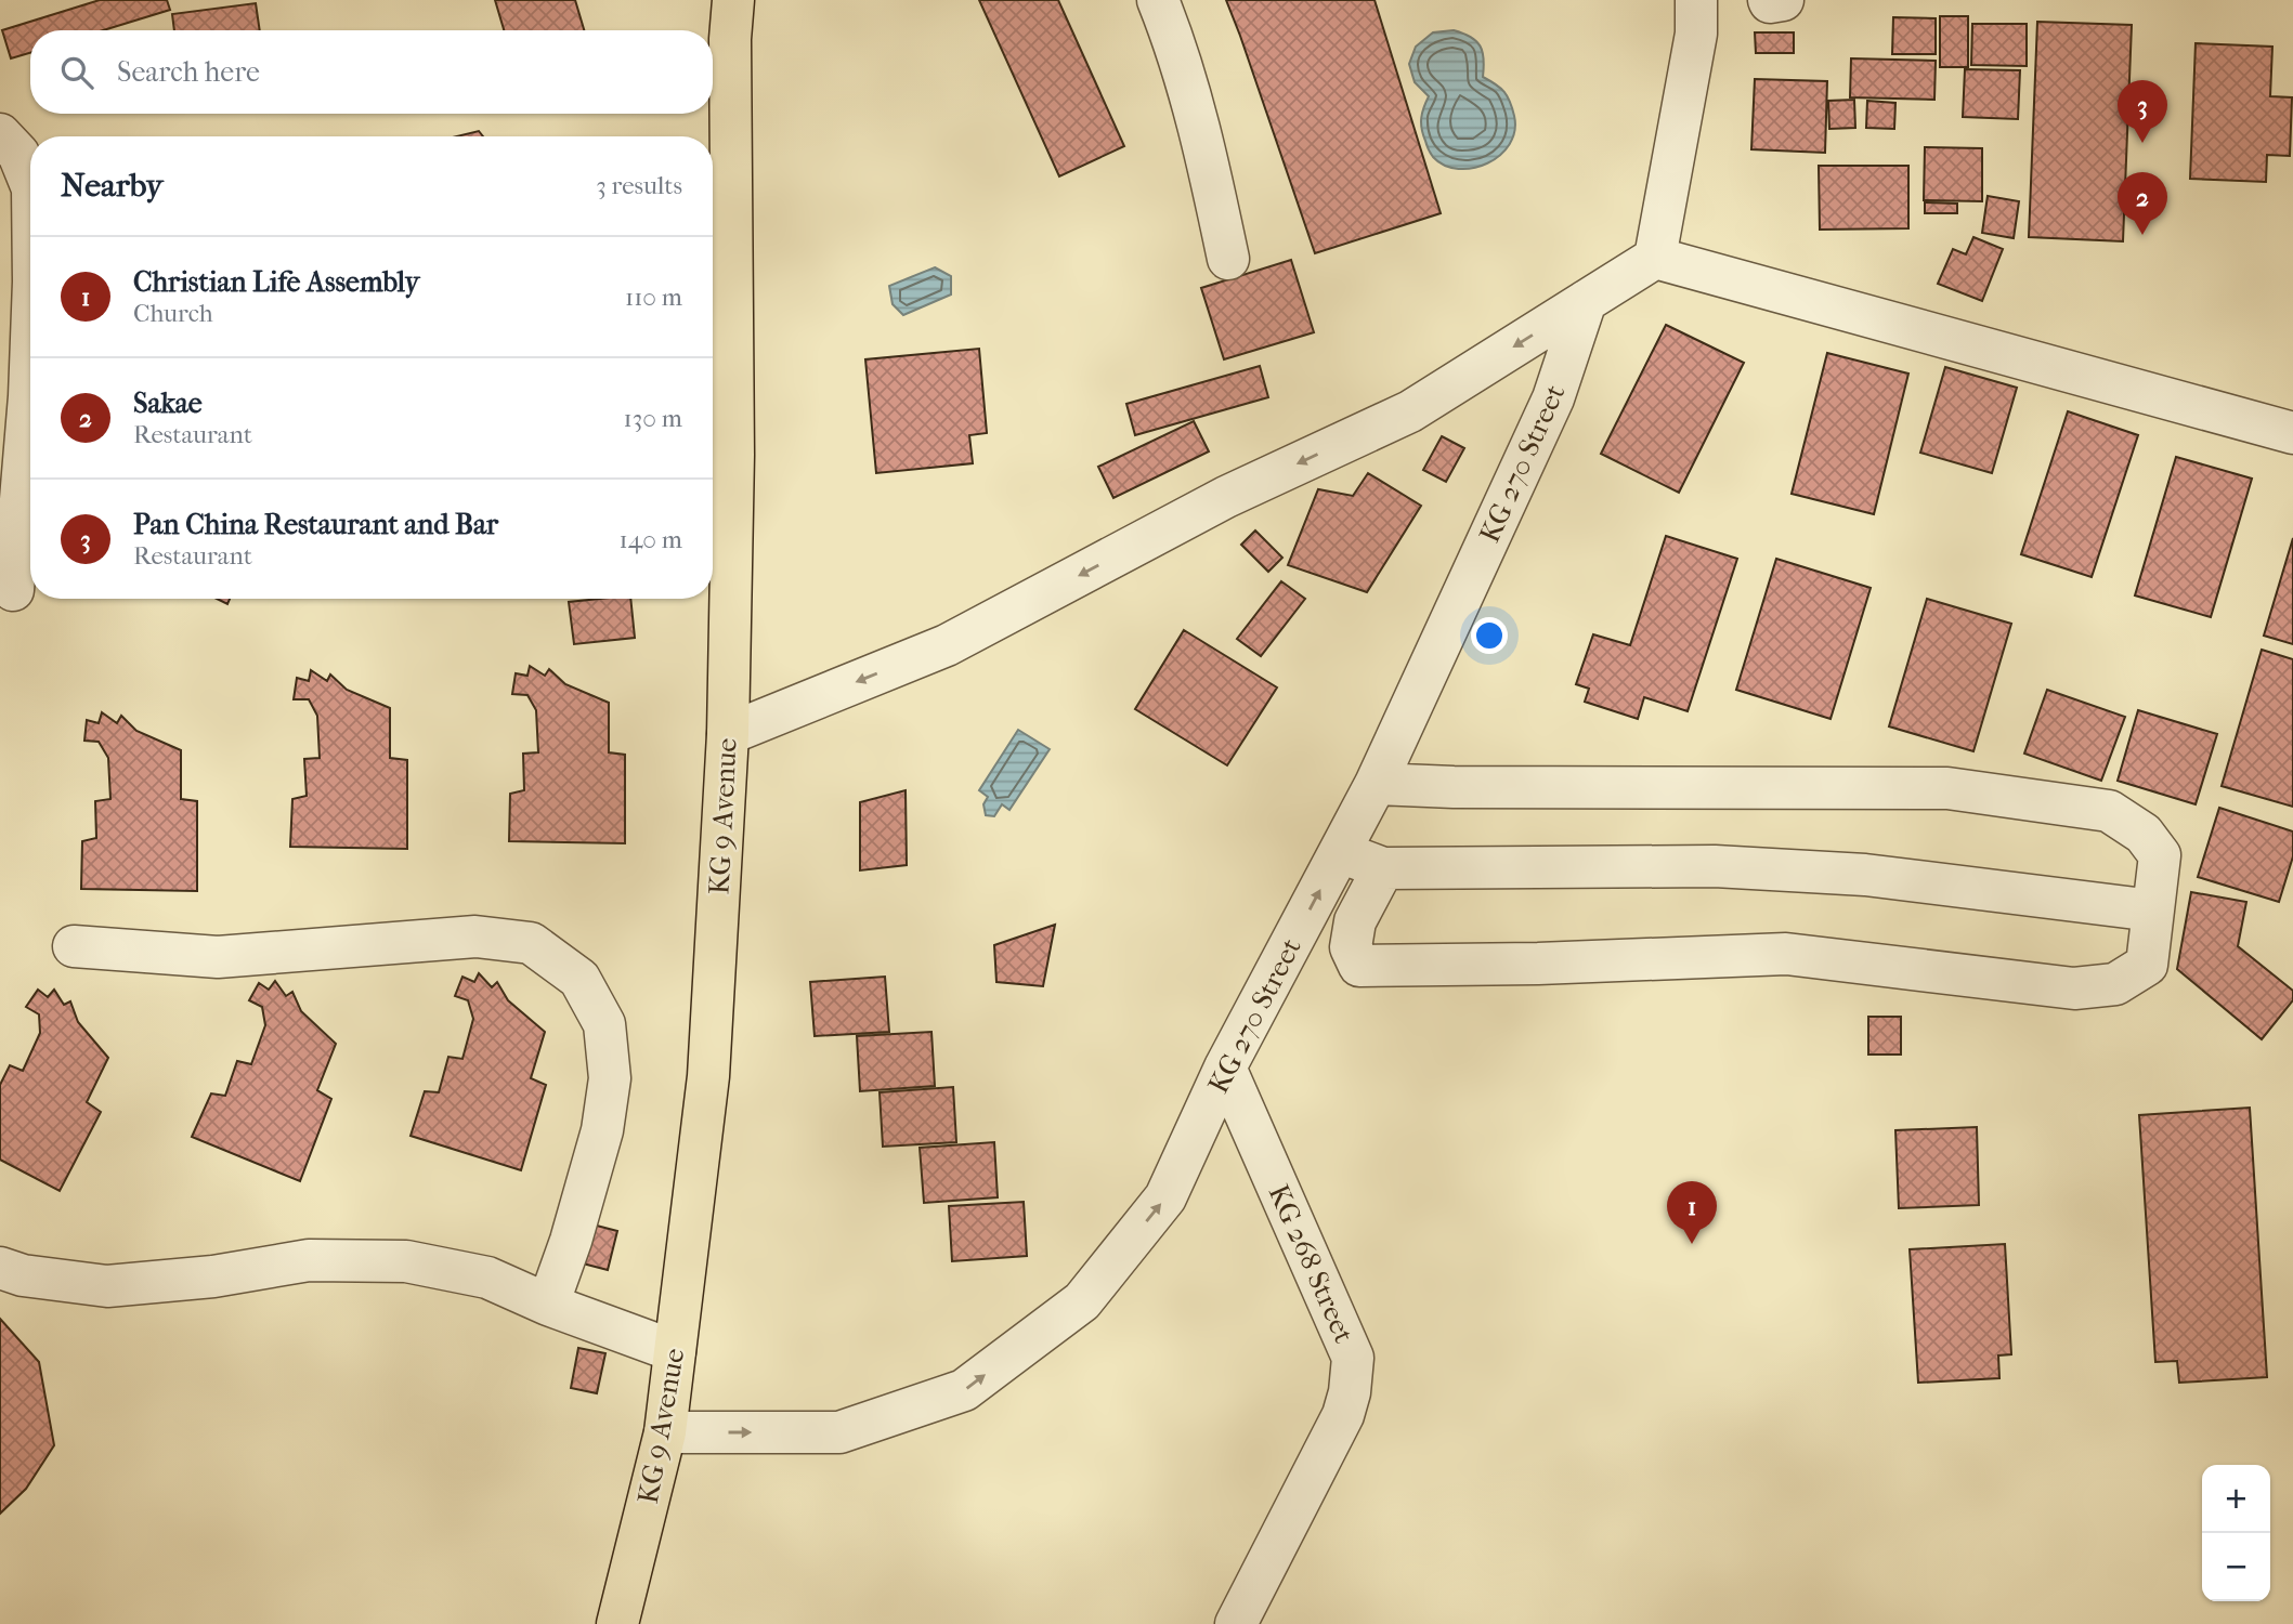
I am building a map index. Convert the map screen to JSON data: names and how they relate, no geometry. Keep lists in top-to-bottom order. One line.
{"streets":{"main road":["KG 9 Avenue"],"street":["KG 270 Street","KG 268 Street"]},"crossings":[["KG 270 Street","KG 9 Avenue"],["KG 270 Street","KG 268 Street"]],"one_way":["KG 270 Street"],"page":{"search":"Search here","pins":["3","2","1"],"heading":["Nearby","3 results"],"list":[{"mark":"1","name":"Christian Life Assembly","note":"Church","value":"110 m"},{"mark":"2","name":"Sakae","note":"Restaurant","value":"130 m"},{"mark":"3","name":"Pan China Restaurant and Bar","note":"Restaurant","value":"140 m"}],"map_buttons":["+","−"]}}
